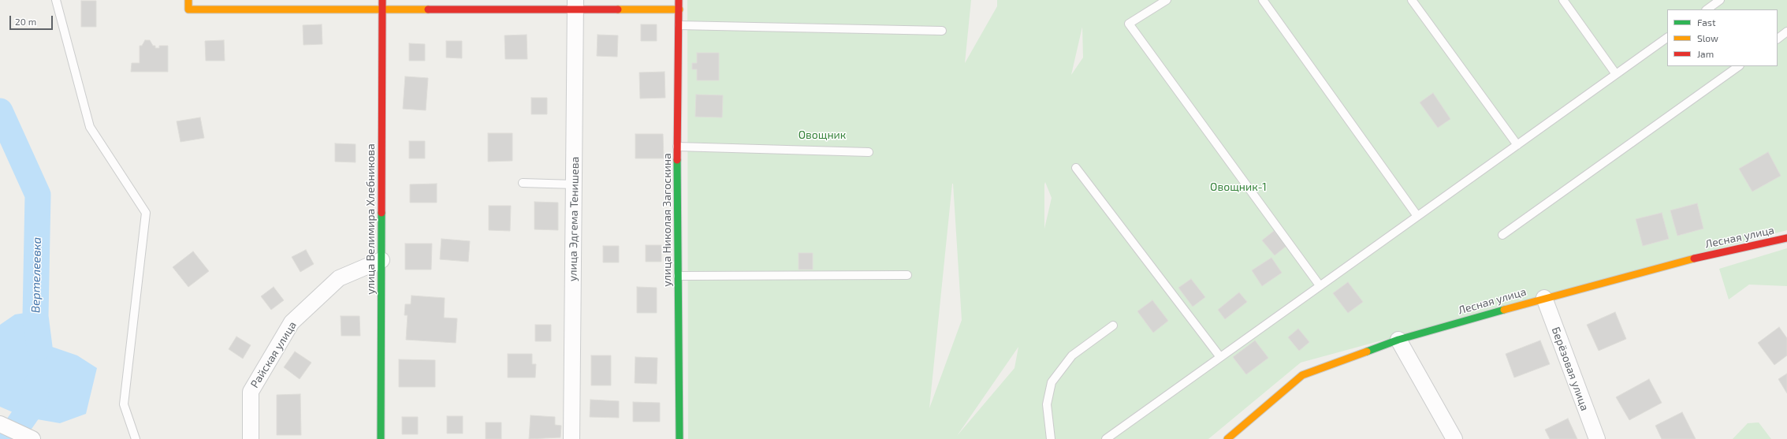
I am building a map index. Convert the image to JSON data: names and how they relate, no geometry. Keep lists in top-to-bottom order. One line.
{"streets":{"street":["улица Велимира Хлебникова","улица Эдгема Тенишева","улица Николая Загоскина","Лесная улица","Райская улица","Берёзовая улица"]},"crossings":[["улица Велимира Хлебникова","Райская улица"],["Лесная улица","Берёзовая улица"]],"water":["Вертелеевка"],"parks":["Овощник","Овощник-1"],"legend":["Fast","Slow","Jam"],"scale_bar":"20 m"}
